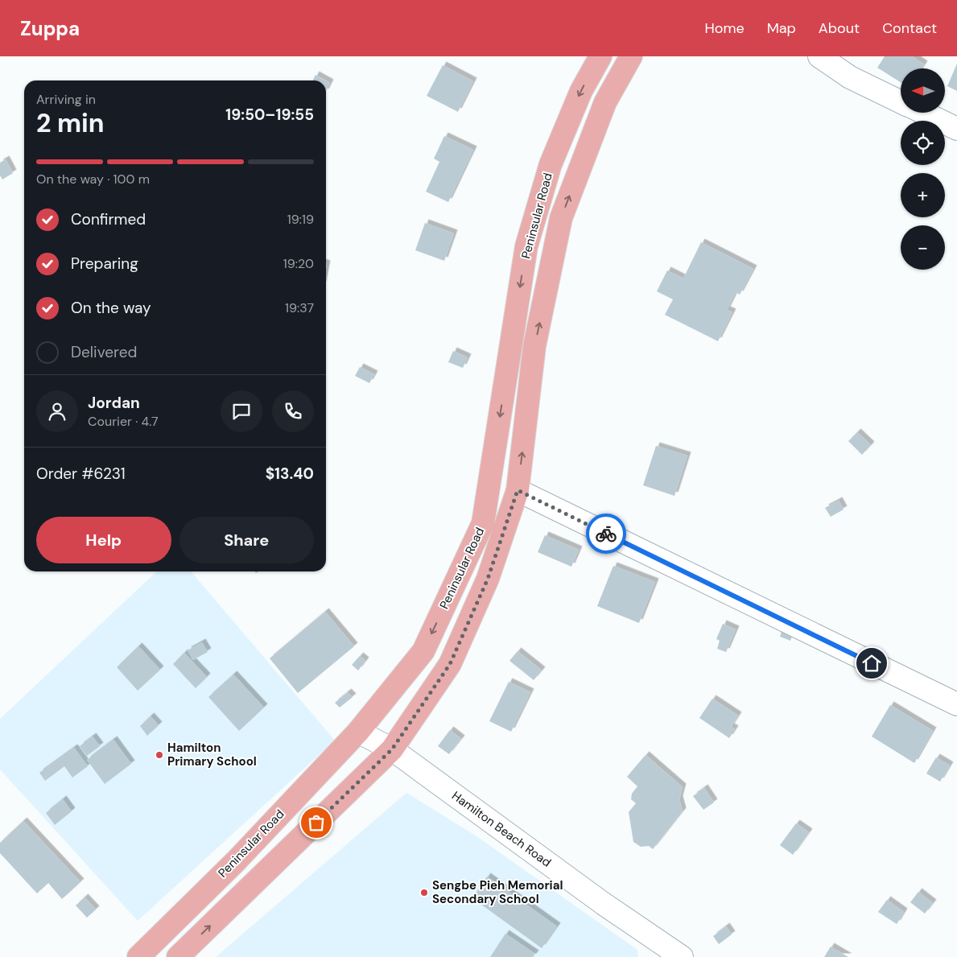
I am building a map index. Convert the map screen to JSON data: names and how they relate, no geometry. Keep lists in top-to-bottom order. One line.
{"streets":{"main road":["Peninsular Road"],"street":["Hamilton Beach Road"]},"crossings":[["Peninsular Road","Hamilton Beach Road"]],"places":["Hamilton Primary School","Sengbe Pieh Memorial Secondary School"],"north":"left","page":{"header":"Zuppa","nav":["Home","Map","About","Contact"],"map_buttons":["+","−"],"heading":["2 min","Arriving in","19:50–19:55"],"panel":["Jordan","Courier · 4.7","Order #6231","$13.40"],"bar":"On the way · 100 m","list":[["Confirmed","19:19"],["Preparing","19:20"],["On the way","19:37"],"Delivered"],"buttons":["Help","Share"]}}
